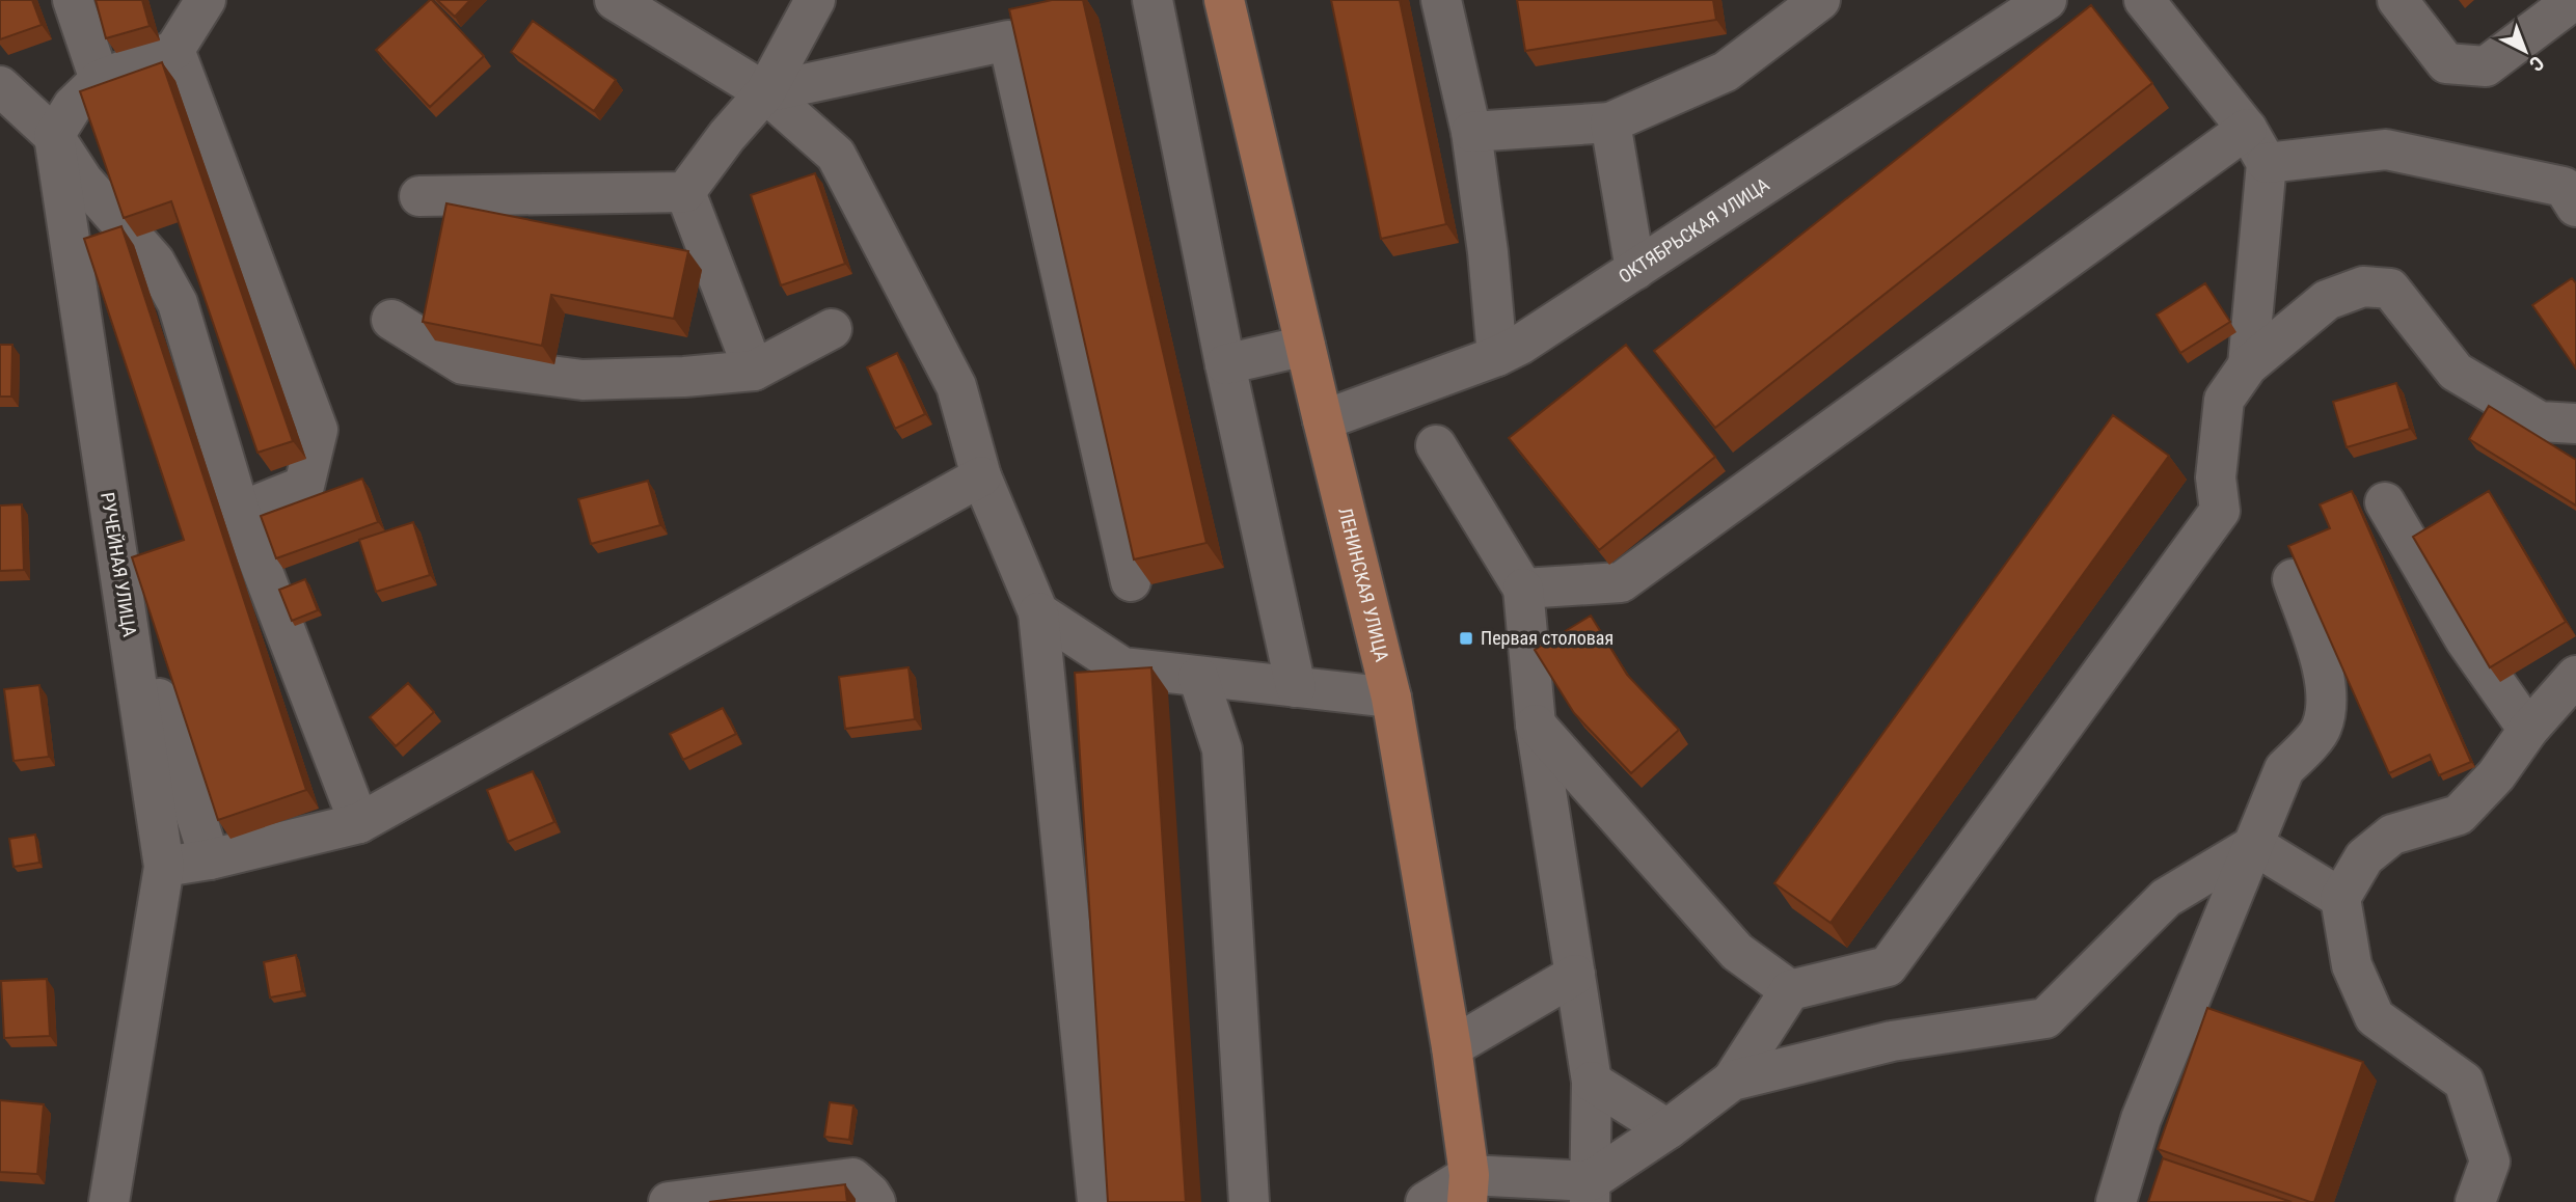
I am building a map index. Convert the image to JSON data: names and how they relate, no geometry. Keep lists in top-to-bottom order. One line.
{"streets":{"main road":["ЛЕНИНСКАЯ УЛИЦА"],"street":["ОКТЯБРЬСКАЯ УЛИЦА","РУЧЕЙНАЯ УЛИЦА"]},"crossings":[["ОКТЯБРЬСКАЯ УЛИЦА","ЛЕНИНСКАЯ УЛИЦА"]],"places":{"transit":["Первая столовая"]},"north":"bottom right"}
